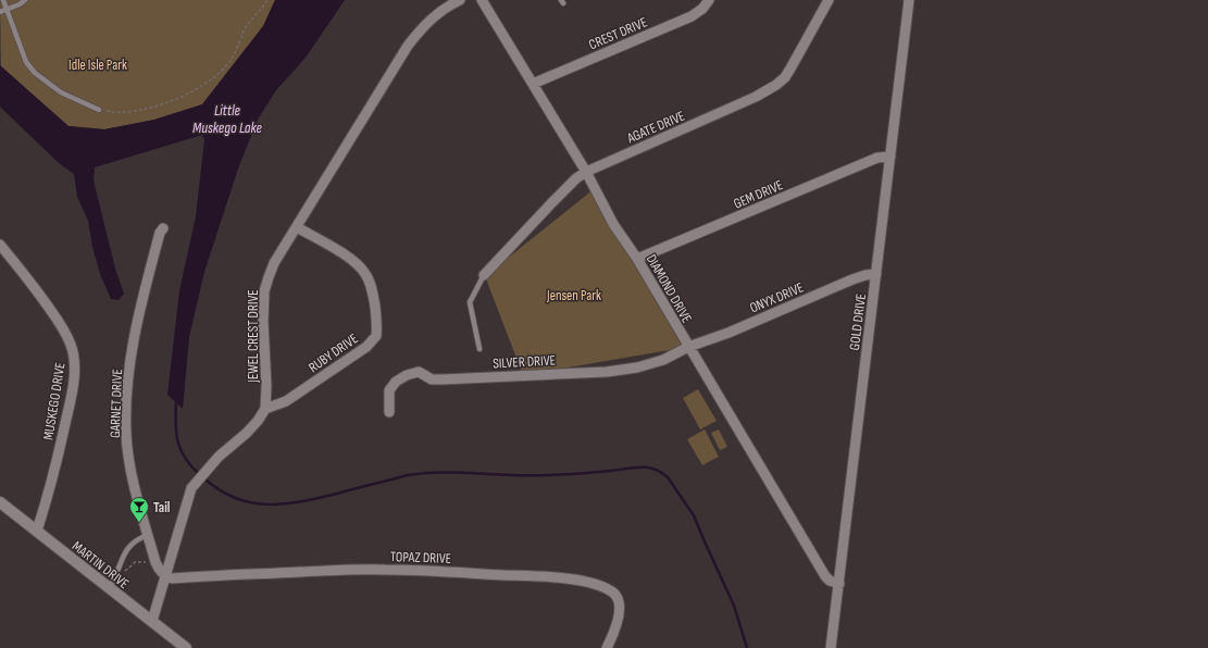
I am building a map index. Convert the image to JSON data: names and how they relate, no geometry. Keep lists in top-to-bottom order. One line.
{"streets":{"street":["CREST DRIVE","AGATE DRIVE","GEM DRIVE","DIAMOND DRIVE","ONYX DRIVE","GOLD DRIVE","JEWEL CREST DRIVE","RUBY DRIVE","SILVER DRIVE","MUSKEGO DRIVE","GARNET DRIVE","TOPAZ DRIVE","MARTIN DRIVE"]},"crossings":[["CREST DRIVE","DIAMOND DRIVE"],["AGATE DRIVE","DIAMOND DRIVE"],["GEM DRIVE","DIAMOND DRIVE"],["GEM DRIVE","GOLD DRIVE"],["DIAMOND DRIVE","ONYX DRIVE"],["DIAMOND DRIVE","GOLD DRIVE"],["DIAMOND DRIVE","SILVER DRIVE"],["ONYX DRIVE","GOLD DRIVE"],["ONYX DRIVE","SILVER DRIVE"],["JEWEL CREST DRIVE","RUBY DRIVE"],["MUSKEGO DRIVE","MARTIN DRIVE"],["GARNET DRIVE","TOPAZ DRIVE"]],"water":["Little Muskego Lake"],"parks":["Idle Isle Park","Jensen Park"],"places":{"bar":["Tail"]}}
